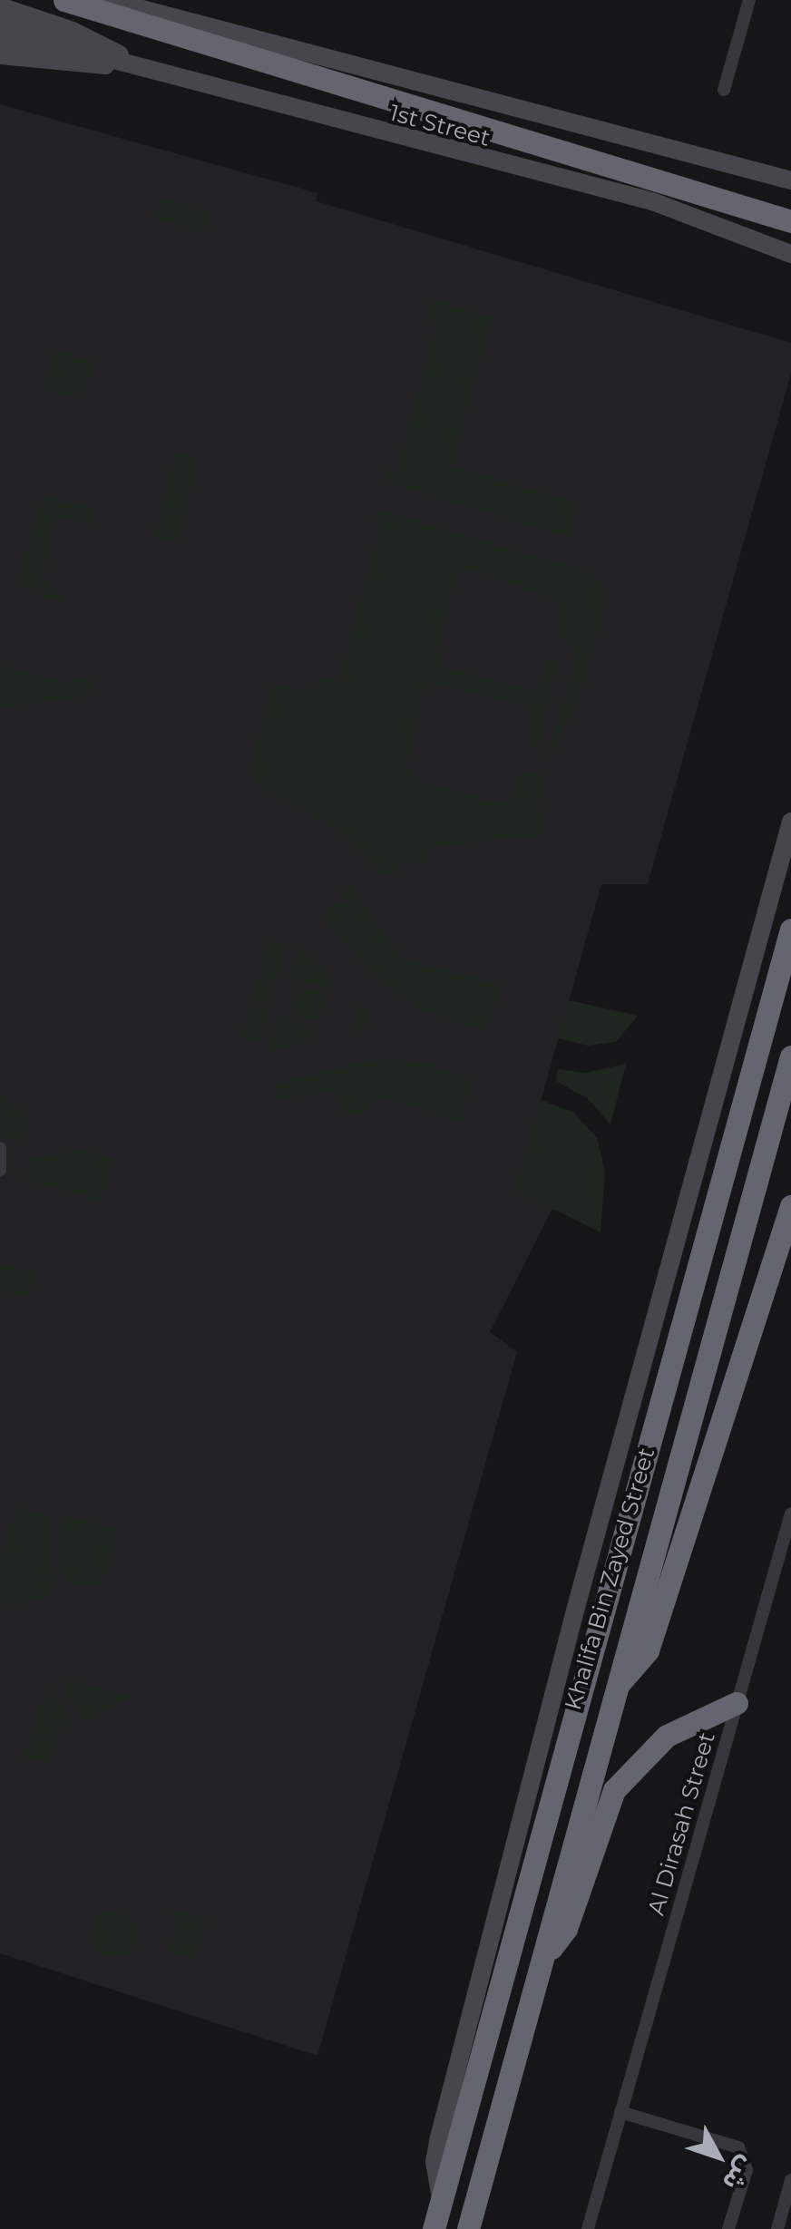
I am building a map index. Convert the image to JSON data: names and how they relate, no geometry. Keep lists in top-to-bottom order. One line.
{"streets":{"highway":["Khalifa Bin Zayed Street"],"street":["1st Street","Al Dirasah Street"]},"north":"bottom right"}
